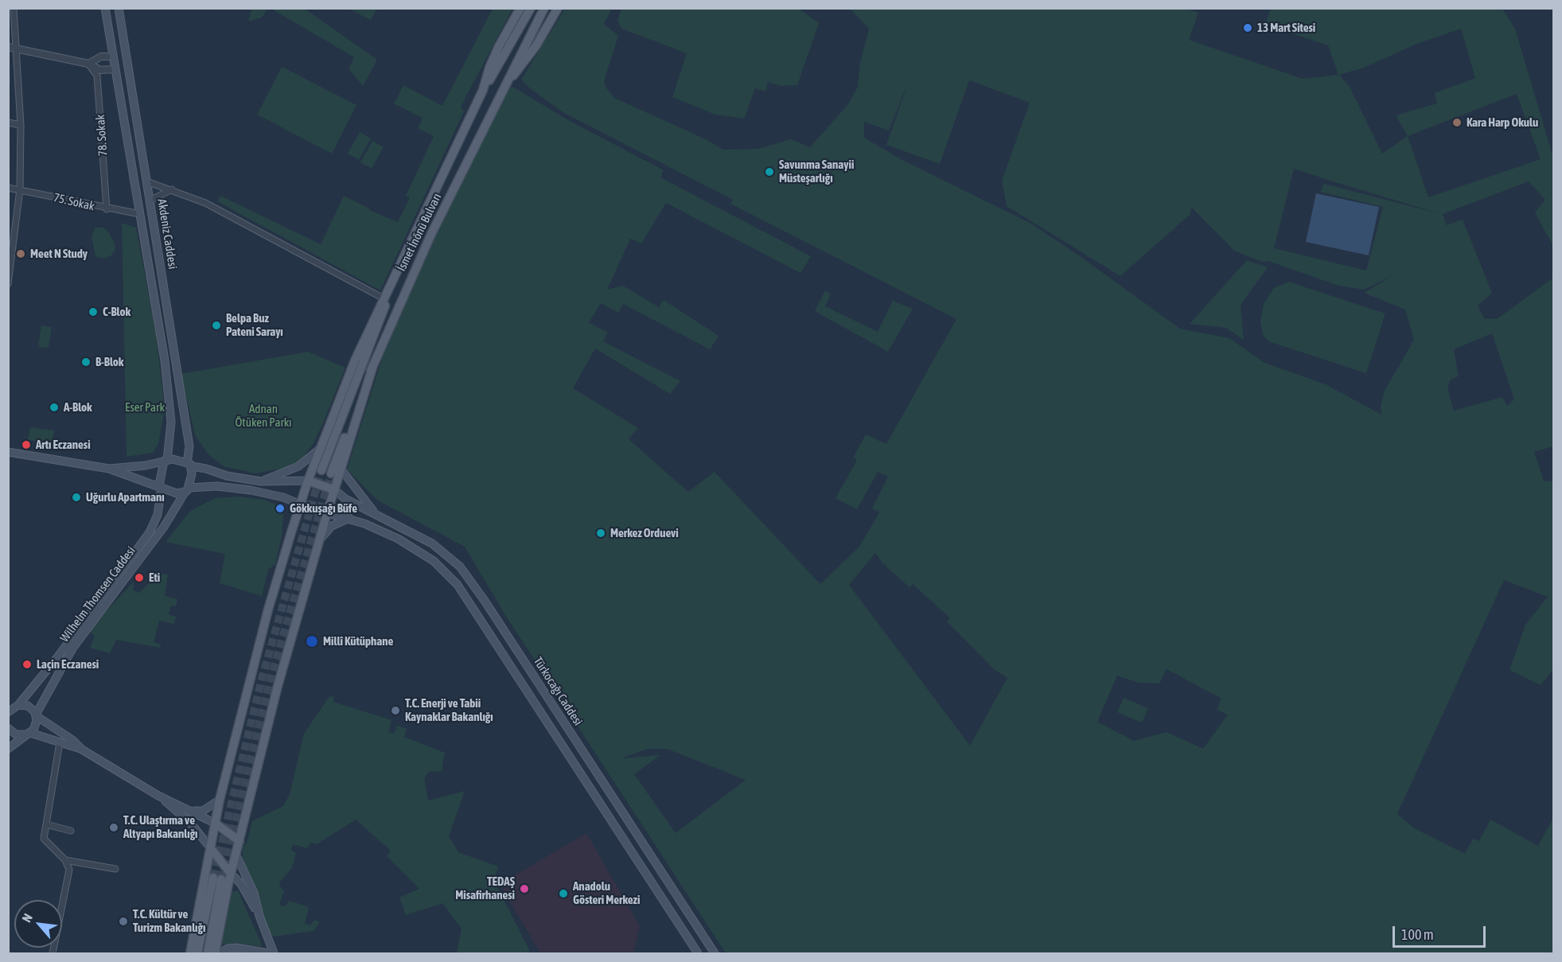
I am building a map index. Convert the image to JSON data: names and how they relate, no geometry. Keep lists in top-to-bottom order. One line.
{"streets":{"main road":["İsmet İnönü Bulvarı","Akdeniz Caddesi","Wilhelm Thomsen Caddesi","Türkocağı Caddesi"],"street":["78. Sokak","75. Sokak"]},"crossings":[["78. Sokak","75. Sokak"],["75. Sokak","Akdeniz Caddesi"],["Akdeniz Caddesi","Wilhelm Thomsen Caddesi"]],"parks":["Eser Park","Adnan Ötüken Parkı"],"places":["13 Mart Sitesi","Kara Harp Okulu","Savunma Sanayii Müsteşarlığı","Meet N Study","C-Blok","Belpa Buz Pateni Sarayı","B-Blok","A-Blok","Artı Eczanesi","Uğurlu Apartmanı","Gökkuşağı Büfe","Merkez Orduevi","Eti","Millî Kütüphane","Laçin Eczanesi","T.C. Enerji ve Tabii Kaynaklar Bakanlığı","T.C. Ulaştırma ve Altyapı Bakanlığı","TEDAŞ Misafirhanesi","Anadolu Gösteri Merkezi","T.C. Kültür ve Turizm Bakanlığı"],"scale_bar":"100 m","north":"top left"}
